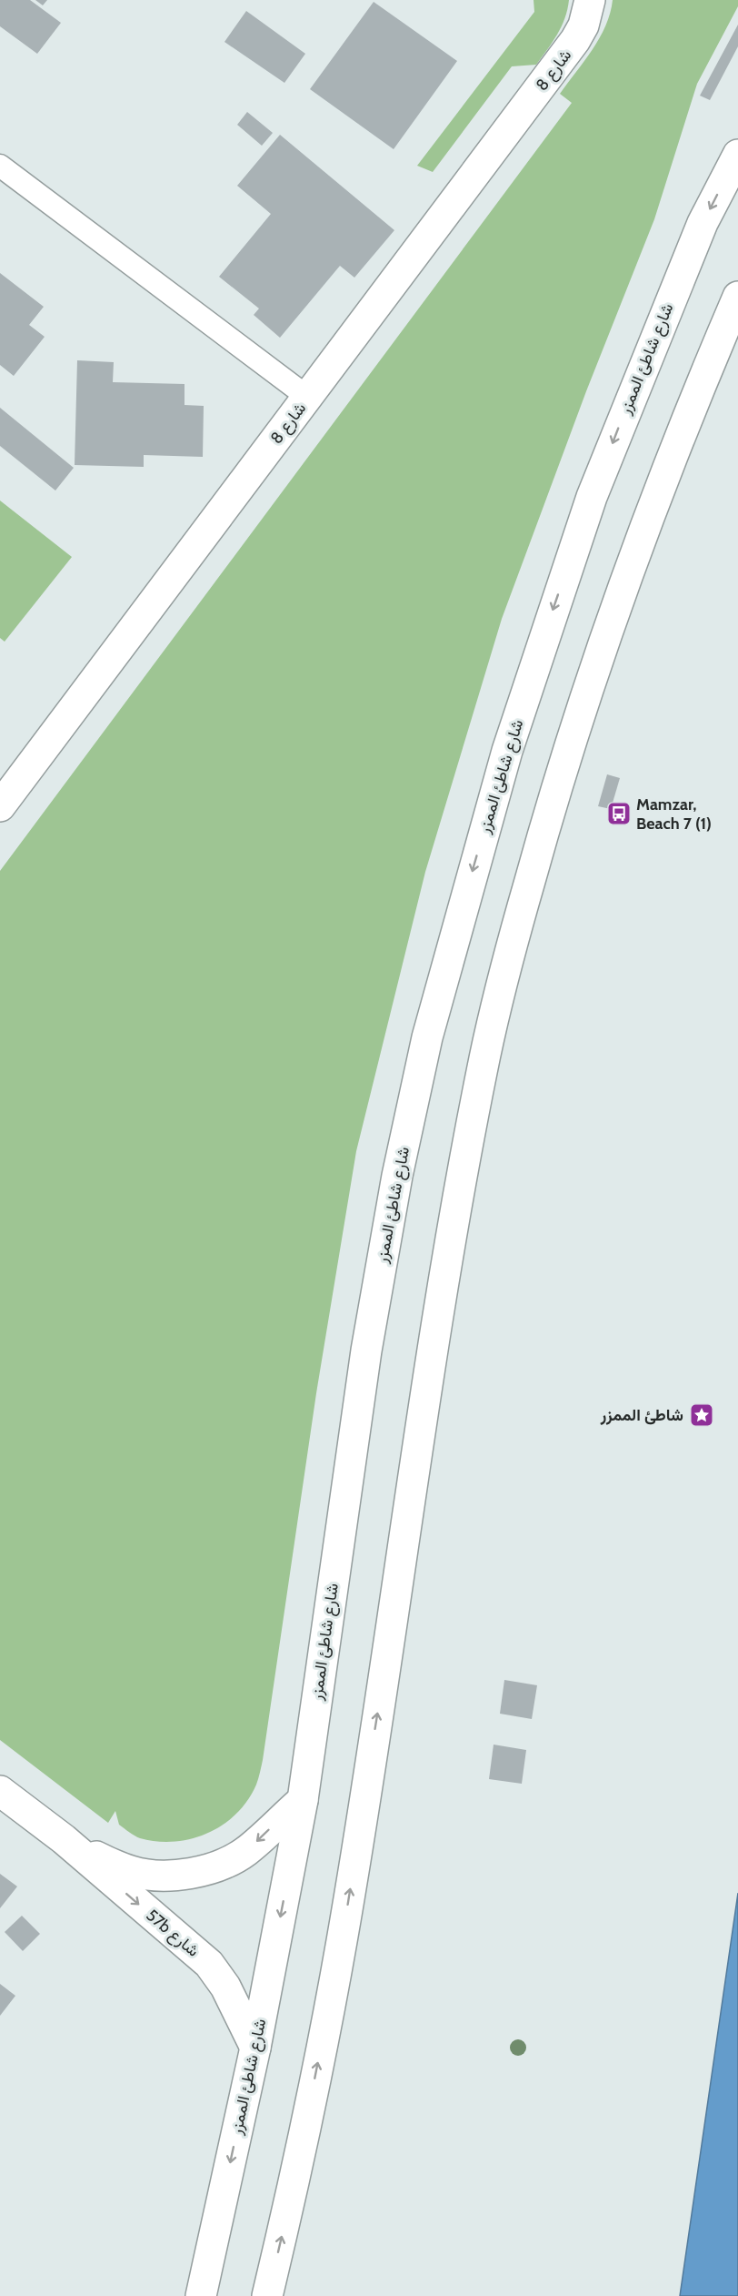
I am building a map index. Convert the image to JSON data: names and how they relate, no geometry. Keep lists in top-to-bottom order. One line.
{"streets":{"main road":["شارع 8","شارع شاطئ الممزر","57b شارع"]},"crossings":[["شارع شاطئ الممزر","57b شارع"]],"places":{"bus stop":["Mamzar, Beach 7 (1)"],"place":["شاطئ الممزر"]}}
